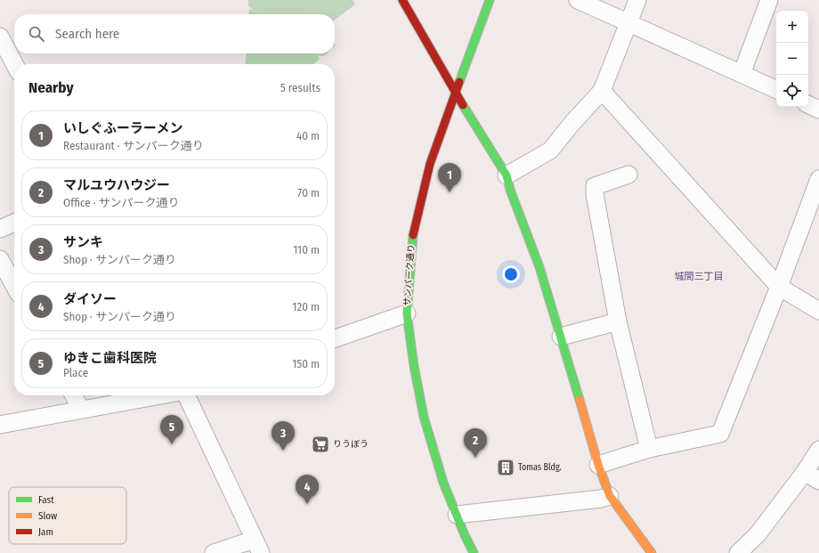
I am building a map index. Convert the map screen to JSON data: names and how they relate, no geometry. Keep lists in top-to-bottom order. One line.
{"streets":{"street":["サンパーク通り"]},"districts":["城間三丁目"],"places":{"supermarket":["りうぼう"],"building":["Tomas Bldg."]},"legend":["Fast","Slow","Jam"],"page":{"map_buttons":["+","−"],"search":"Search here","heading":["Nearby","5 results"],"list":[{"mark":"1","name":"いしぐふーラーメン","note":"Restaurant · サンパーク通り","value":"40 m"},{"mark":"2","name":"マルユウハウジー","note":"Office · サンパーク通り","value":"70 m"},{"mark":"3","name":"サンキ","note":"Shop · サンパーク通り","value":"110 m"},{"mark":"4","name":"ダイソー","note":"Shop · サンパーク通り","value":"120 m"},{"mark":"5","name":"ゆきこ歯科医院","note":"Place","value":"150 m"}],"pins":["1","5","3","2","4"]}}
